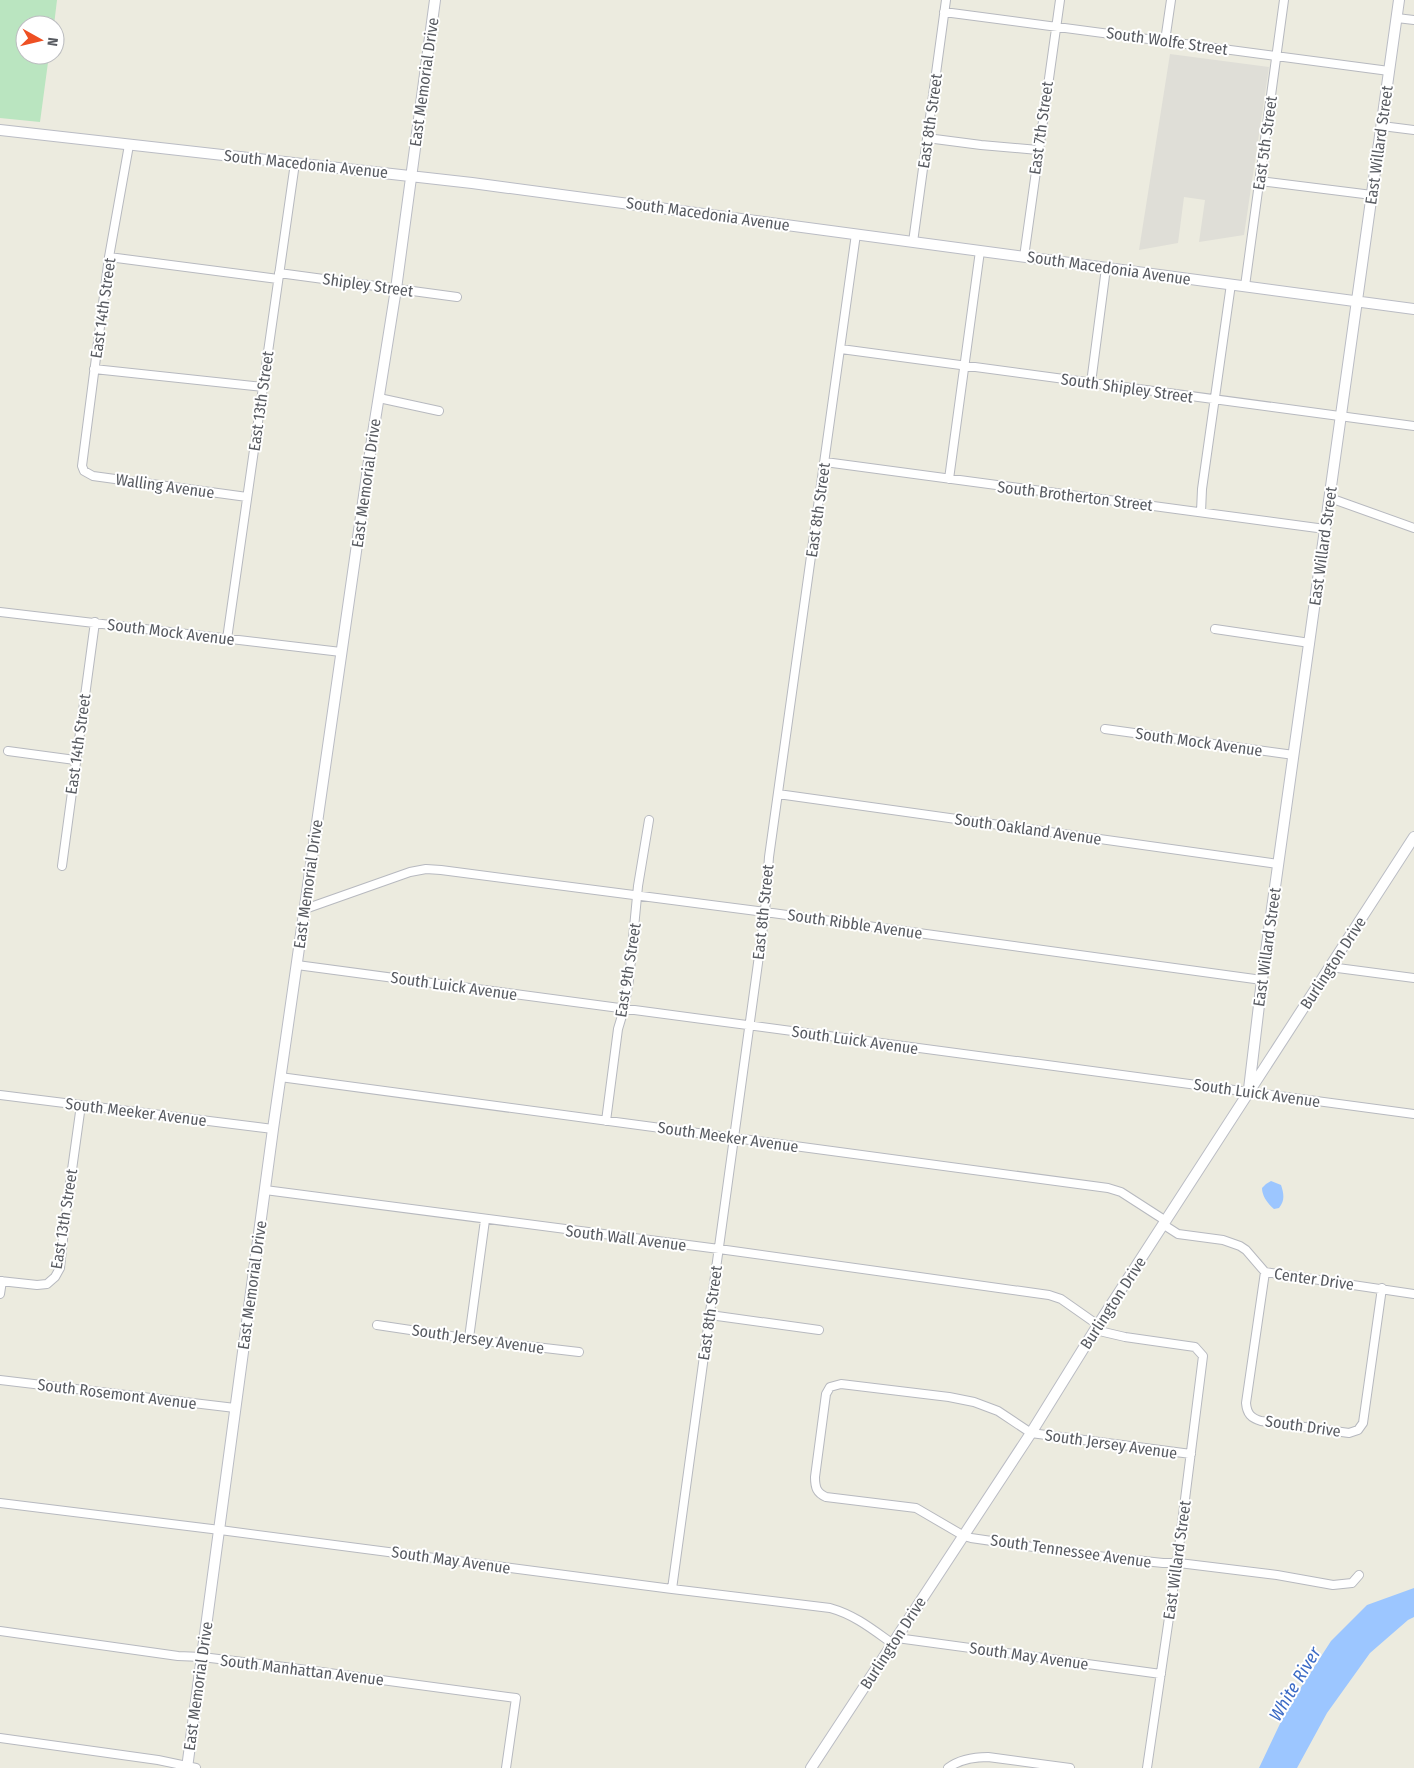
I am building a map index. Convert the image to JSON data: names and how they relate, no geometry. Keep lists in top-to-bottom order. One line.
{"streets":{"street":["South Wolfe Street","East Memorial Drive","East 8th Street","East 7th Street","East 5th Street","East Willard Street","South Macedonia Avenue","Shipley Street","East 14th Street","South Shipley Street","East 13th Street","Walling Avenue","South Brotherton Street","South Mock Avenue","South Oakland Avenue","South Ribble Avenue","Burlington Drive","East 9th Street","South Luick Avenue","South Meeker Avenue","South Wall Avenue","Center Drive","South Jersey Avenue","South Rosemont Avenue","South Drive","South Tennessee Avenue","South May Avenue","South Manhattan Avenue"]},"crossings":[["South Wolfe Street","East 8th Street"],["South Wolfe Street","East 7th Street"],["South Wolfe Street","East 5th Street"],["South Wolfe Street","East Willard Street"],["East Memorial Drive","South Macedonia Avenue"],["East Memorial Drive","Shipley Street"],["East Memorial Drive","South Mock Avenue"],["East Memorial Drive","South Ribble Avenue"],["East Memorial Drive","South Luick Avenue"],["East Memorial Drive","South Meeker Avenue"],["East Memorial Drive","South Wall Avenue"],["East Memorial Drive","South Rosemont Avenue"],["East Memorial Drive","South May Avenue"],["East Memorial Drive","South Manhattan Avenue"],["East 8th Street","South Macedonia Avenue"],["East 8th Street","South Shipley Street"],["East 8th Street","South Brotherton Street"],["East 8th Street","South Oakland Avenue"],["East 8th Street","South Ribble Avenue"],["East 8th Street","South Luick Avenue"],["East 8th Street","South Meeker Avenue"],["East 8th Street","South Wall Avenue"],["East 8th Street","South May Avenue"],["East 7th Street","South Macedonia Avenue"],["East 5th Street","South Macedonia Avenue"],["East Willard Street","South Macedonia Avenue"],["East Willard Street","South Shipley Street"],["East Willard Street","South Brotherton Street"],["East Willard Street","South Mock Avenue"],["East Willard Street","South Oakland Avenue"],["East Willard Street","South Ribble Avenue"],["East Willard Street","Burlington Drive"],["East Willard Street","South Luick Avenue"],["East Willard Street","South Wall Avenue"],["East Willard Street","South Jersey Avenue"],["East Willard Street","South Tennessee Avenue"],["East Willard Street","South May Avenue"],["South Macedonia Avenue","East 14th Street"],["South Macedonia Avenue","East 13th Street"],["Shipley Street","East 14th Street"],["Shipley Street","East 13th Street"],["East 14th Street","Walling Avenue"],["East 14th Street","South Mock Avenue"],["East 13th Street","Walling Avenue"],["East 13th Street","South Mock Avenue"],["East 13th Street","South Meeker Avenue"],["South Ribble Avenue","East 9th Street"],["Burlington Drive","South Luick Avenue"],["Burlington Drive","South Meeker Avenue"],["Burlington Drive","South Wall Avenue"],["Burlington Drive","South Jersey Avenue"],["Burlington Drive","South Tennessee Avenue"],["Burlington Drive","South May Avenue"],["East 9th Street","South Luick Avenue"],["East 9th Street","South Meeker Avenue"],["South Meeker Avenue","Center Drive"],["Center Drive","South Drive"],["South Jersey Avenue","South Tennessee Avenue"]],"water":["White River"],"north":"right"}
